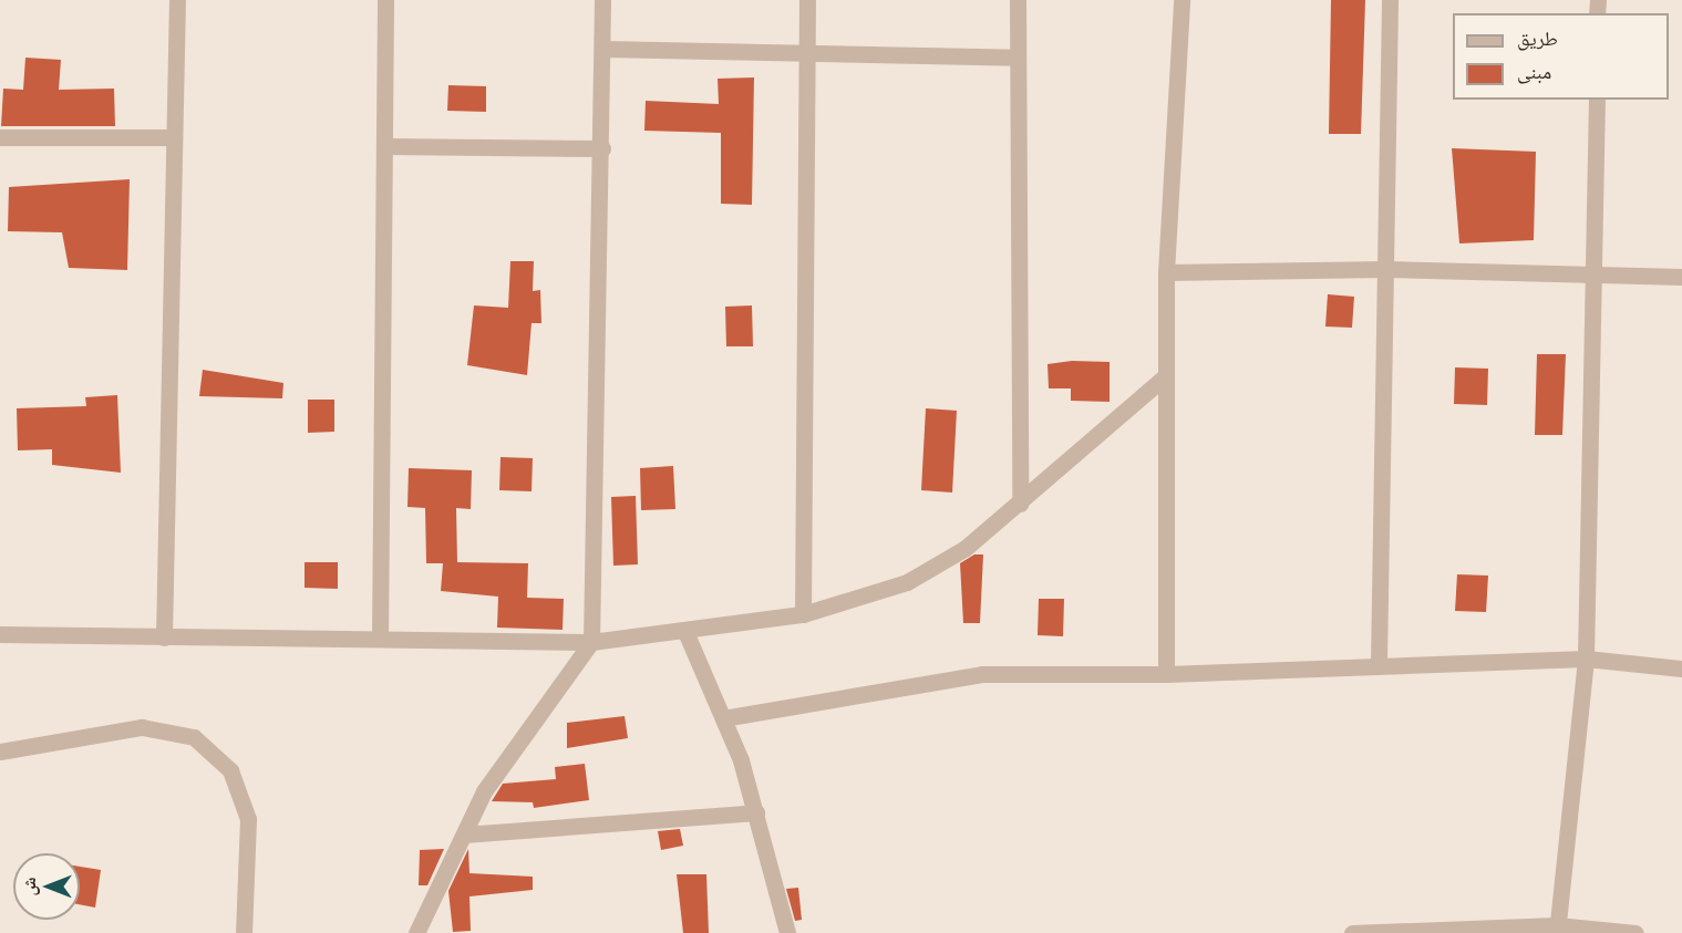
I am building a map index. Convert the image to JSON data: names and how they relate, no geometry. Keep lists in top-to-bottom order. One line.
{"legend":["طريق","مبنى"],"north":"left"}
